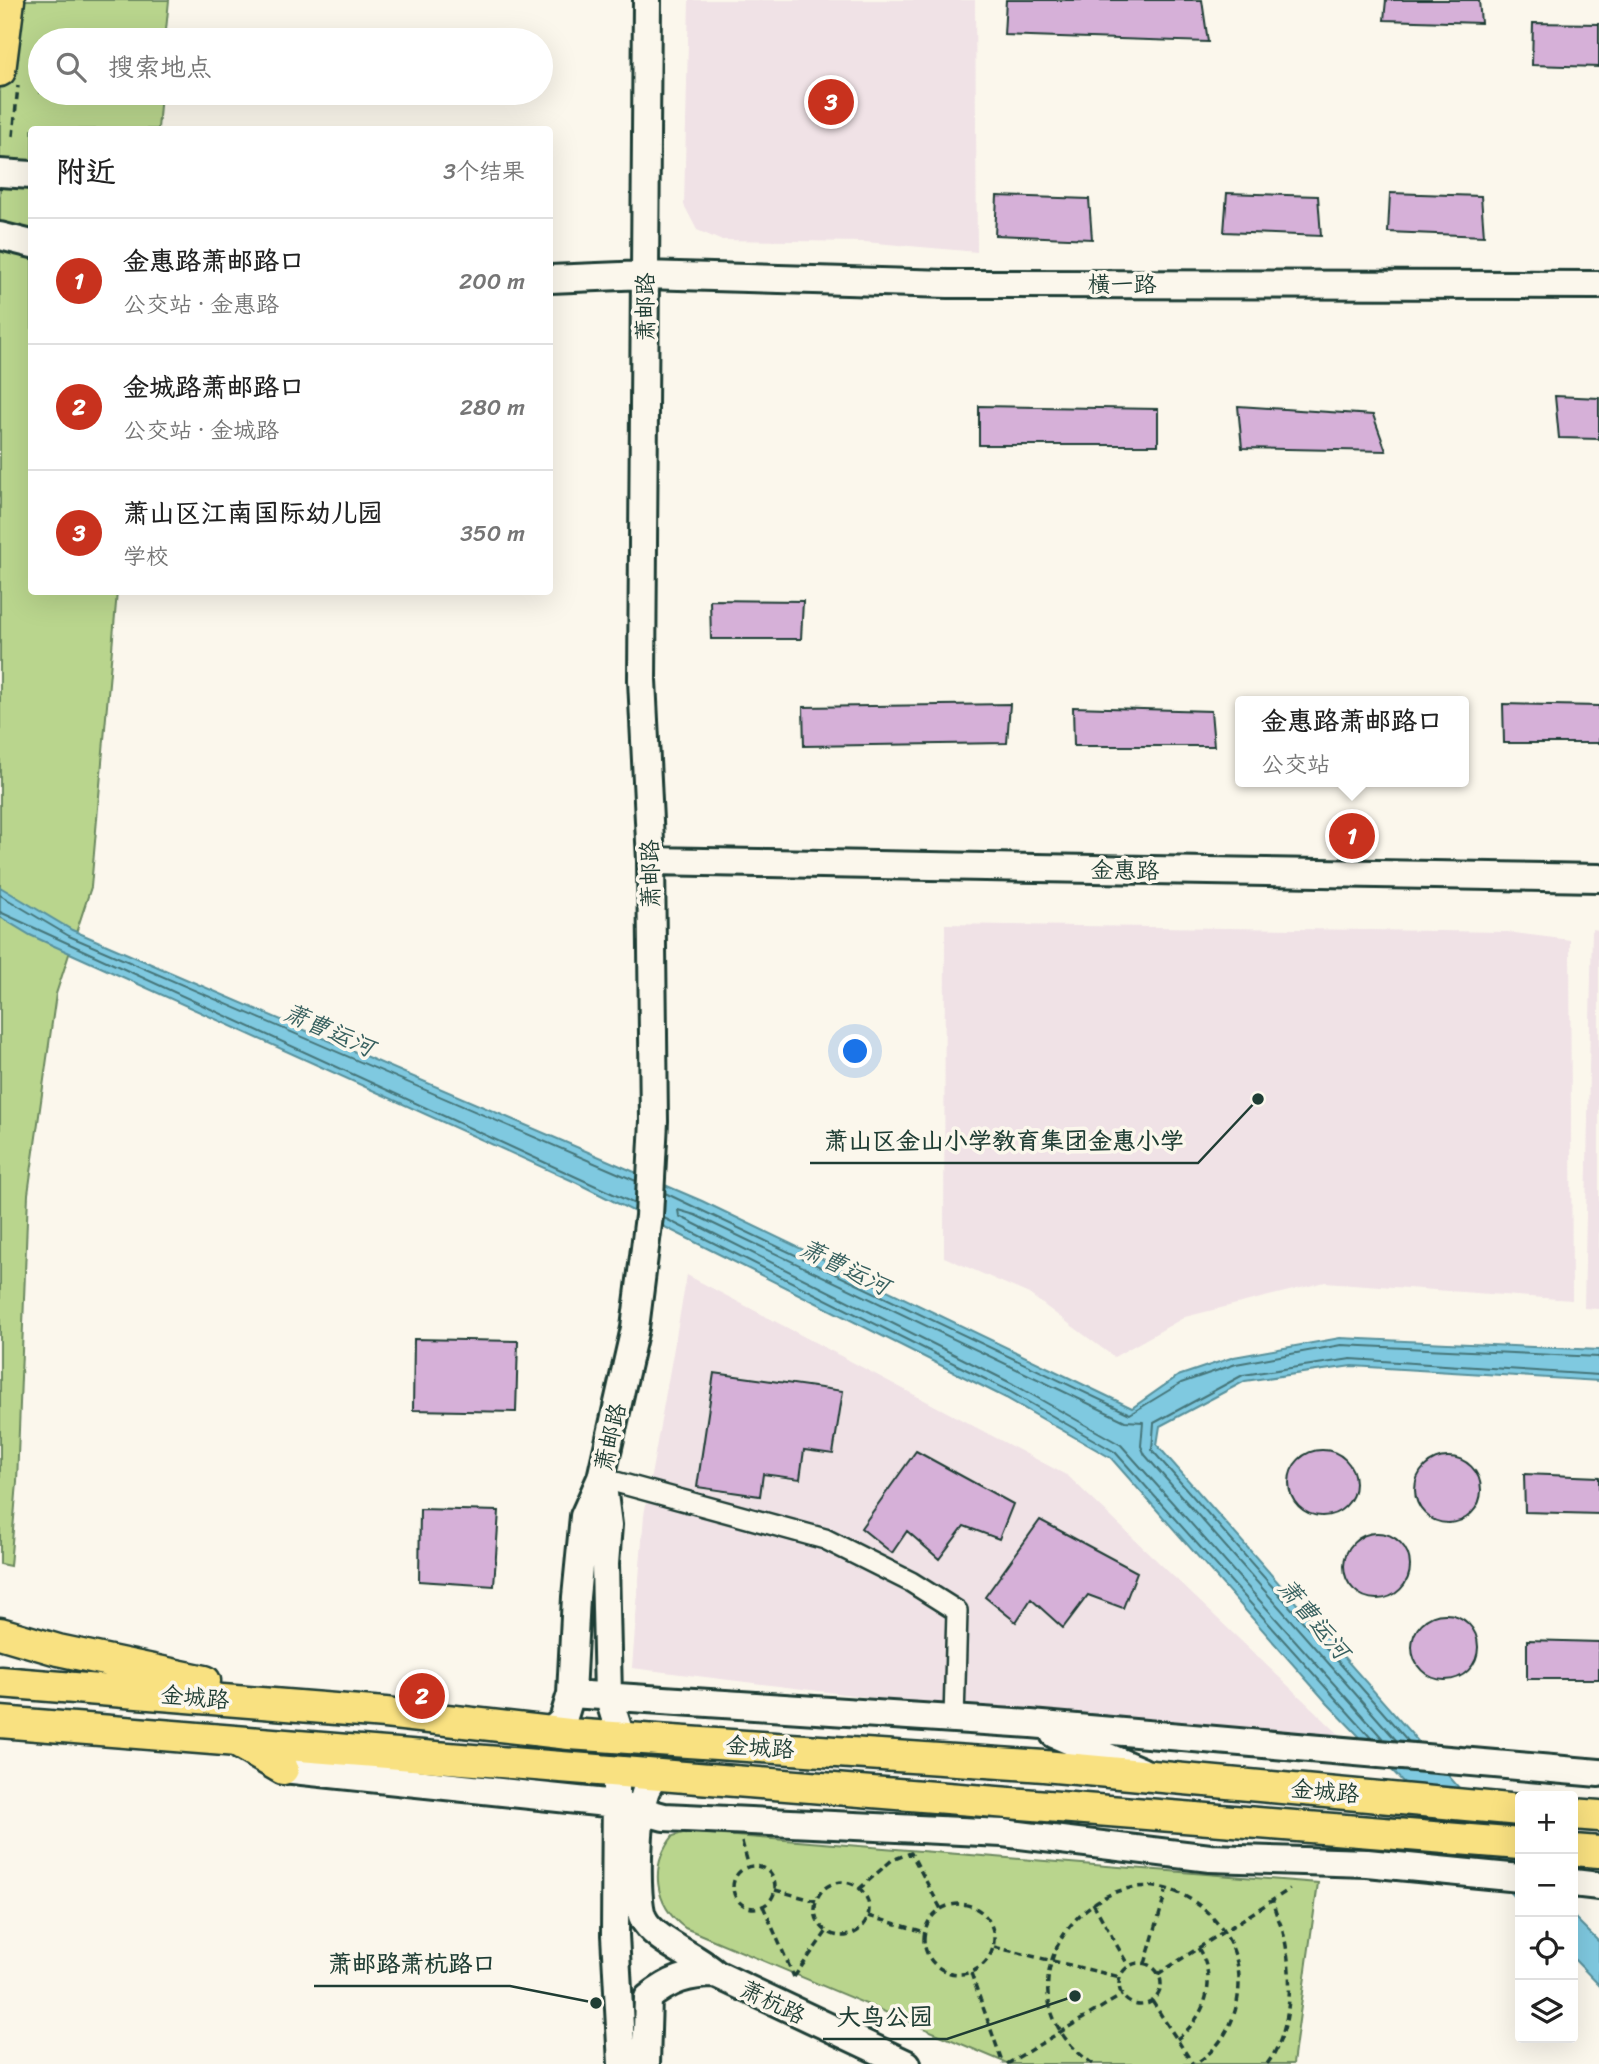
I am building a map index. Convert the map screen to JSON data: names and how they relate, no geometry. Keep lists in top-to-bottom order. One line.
{"streets":{"main road":["横一路","萧邮路","金惠路","金城路","萧杭路"]},"crossings":[["横一路","萧邮路"],["萧邮路","金惠路"],["萧邮路","金城路"]],"water":["萧曹运河"],"places":["萧山区金山小学教育集团金惠小学","大鸟公园","萧邮路萧杭路口"],"page":{"search":"搜索地点","pins":["3","1","2"],"heading":["附近","3个结果"],"list":[{"mark":"1","name":"金惠路萧邮路口","note":"公交站 · 金惠路","value":"200 m"},{"mark":"2","name":"金城路萧邮路口","note":"公交站 · 金城路","value":"280 m"},{"mark":"3","name":"萧山区江南国际幼儿园","note":"学校","value":"350 m"}],"popup":["金惠路萧邮路口","公交站"],"map_buttons":["+","−"]}}
